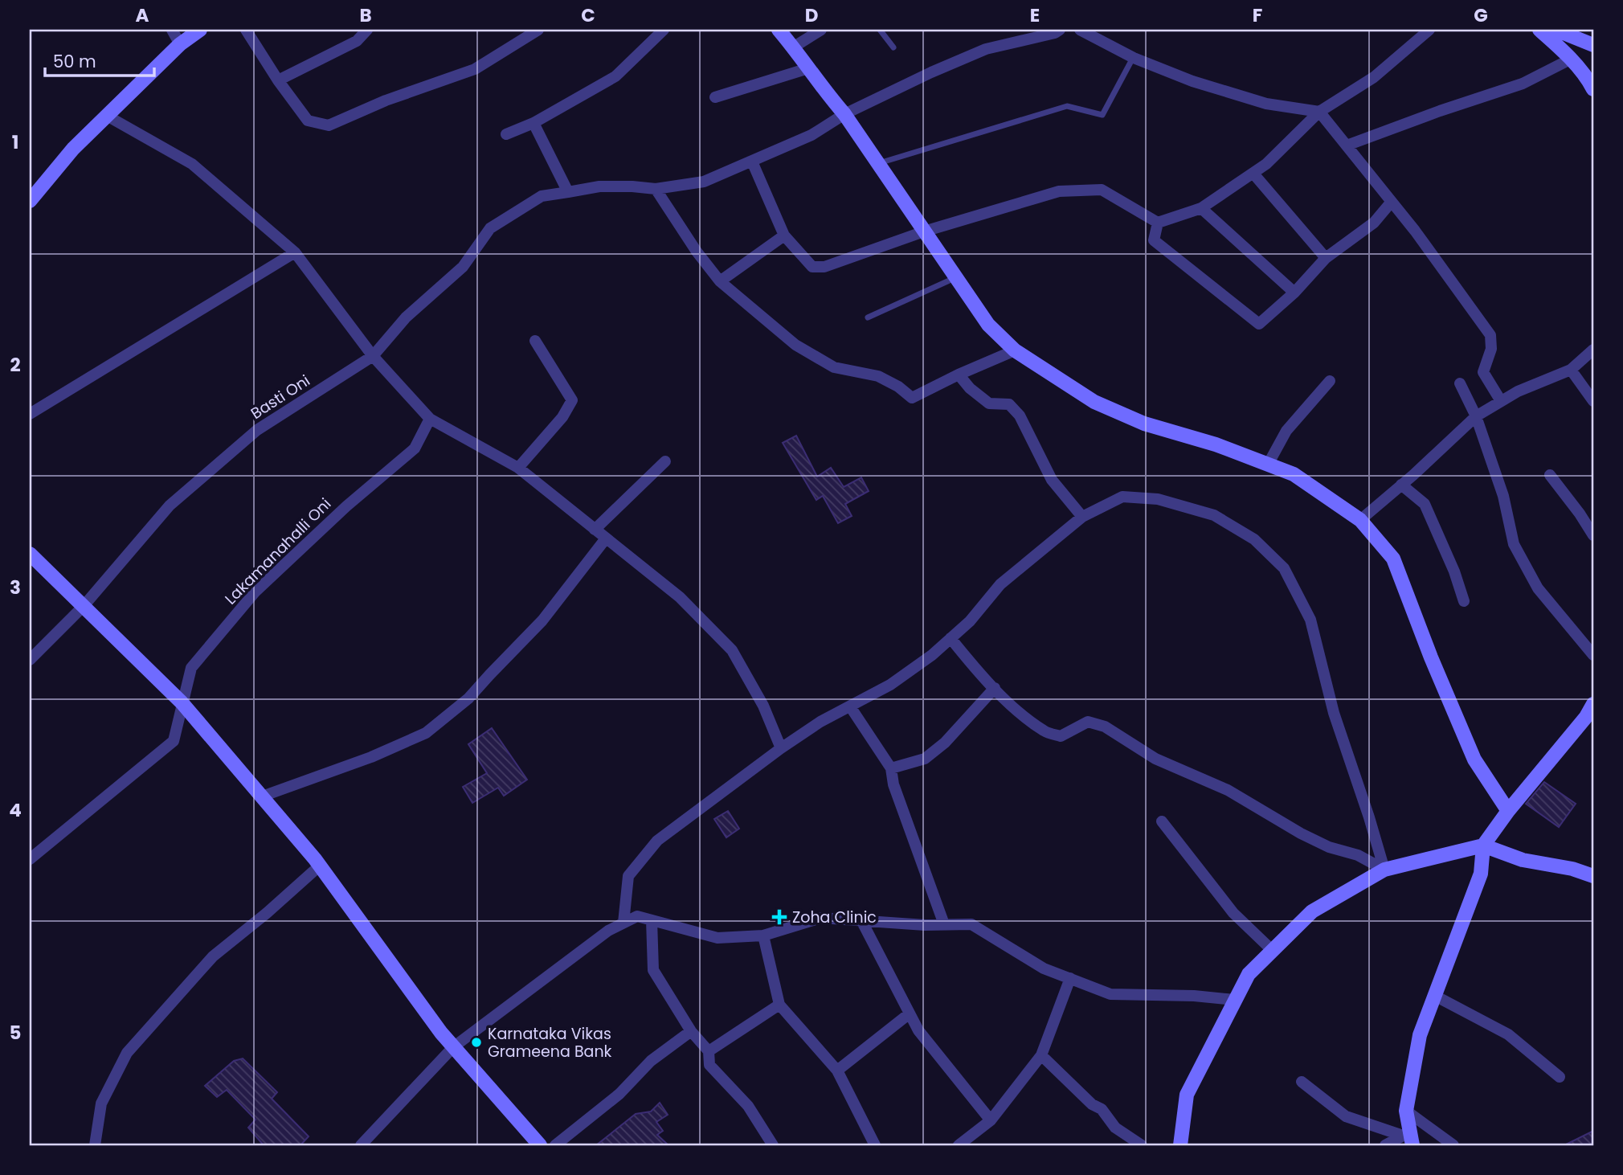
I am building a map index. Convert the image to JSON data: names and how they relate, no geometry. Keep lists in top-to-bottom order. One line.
{"streets":{"street":["Basti Oni","Lakamanahalli Oni"]},"places":{"health":["Zoha Clinic"],"other":["Karnataka Vikas Grameena Bank"]},"scale_bar":"50 m","grid":{"columns":["A","B","C","D","E","F","G"],"rows":["1","2","3","4","5"]}}
